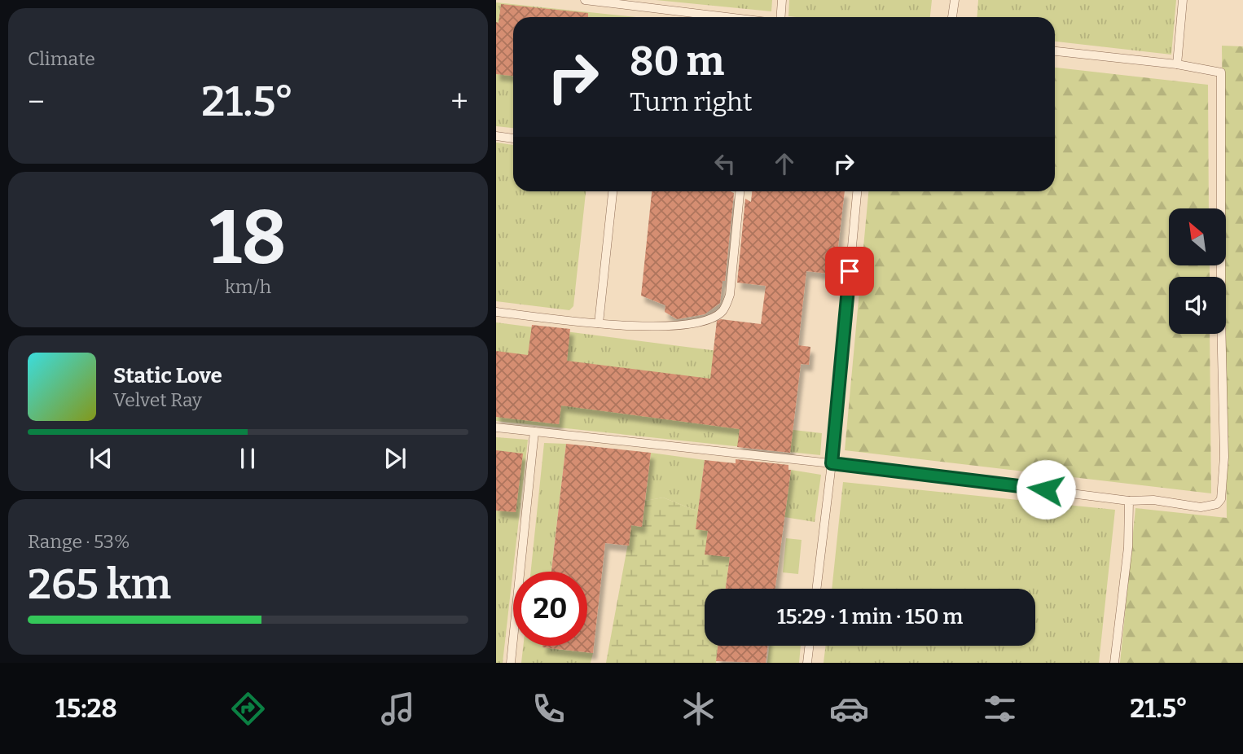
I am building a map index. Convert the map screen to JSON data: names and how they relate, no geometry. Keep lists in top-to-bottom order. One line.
{"north":"top left","page":{"tile":["Climate",["18","km/h"],["Range · 53%","265 km"]],"turn":["80 m","Turn right"],"heat":["−","21.5°","+"],"song":["Static Love","Velvet Ray"],"limit":"20","trip":"15:29 · 1 min · 150 m","tabs":["15:28","21.5°"]}}
